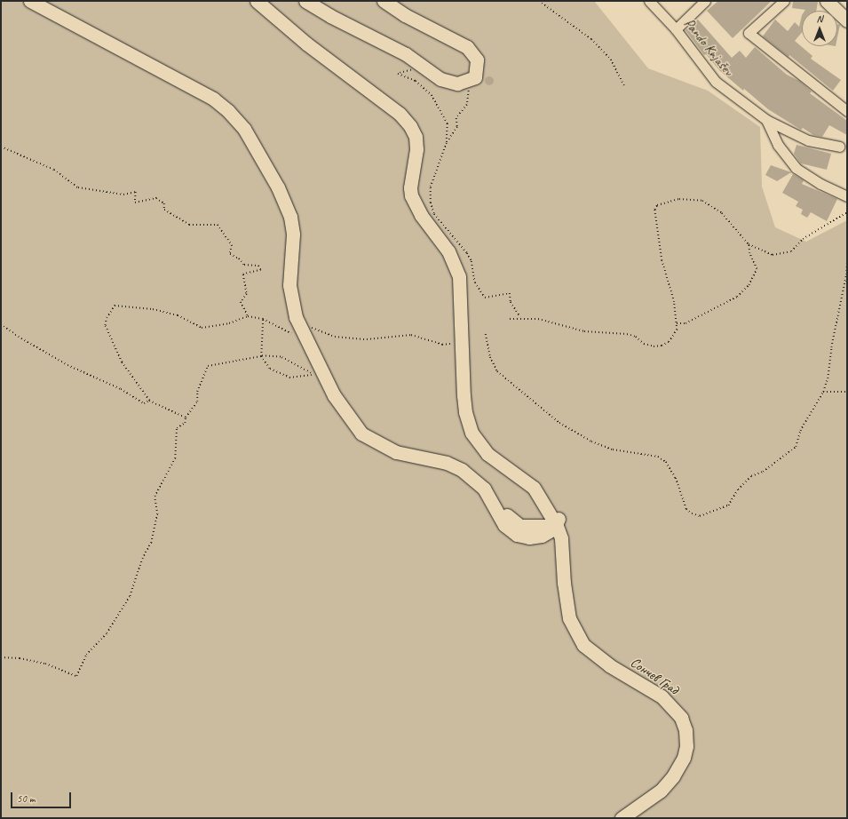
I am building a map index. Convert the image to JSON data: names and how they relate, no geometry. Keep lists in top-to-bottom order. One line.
{"streets":{"main road":["Сончев Град"],"street":["Pando Knjašev"]},"scale_bar":"50 m","north":"top"}
